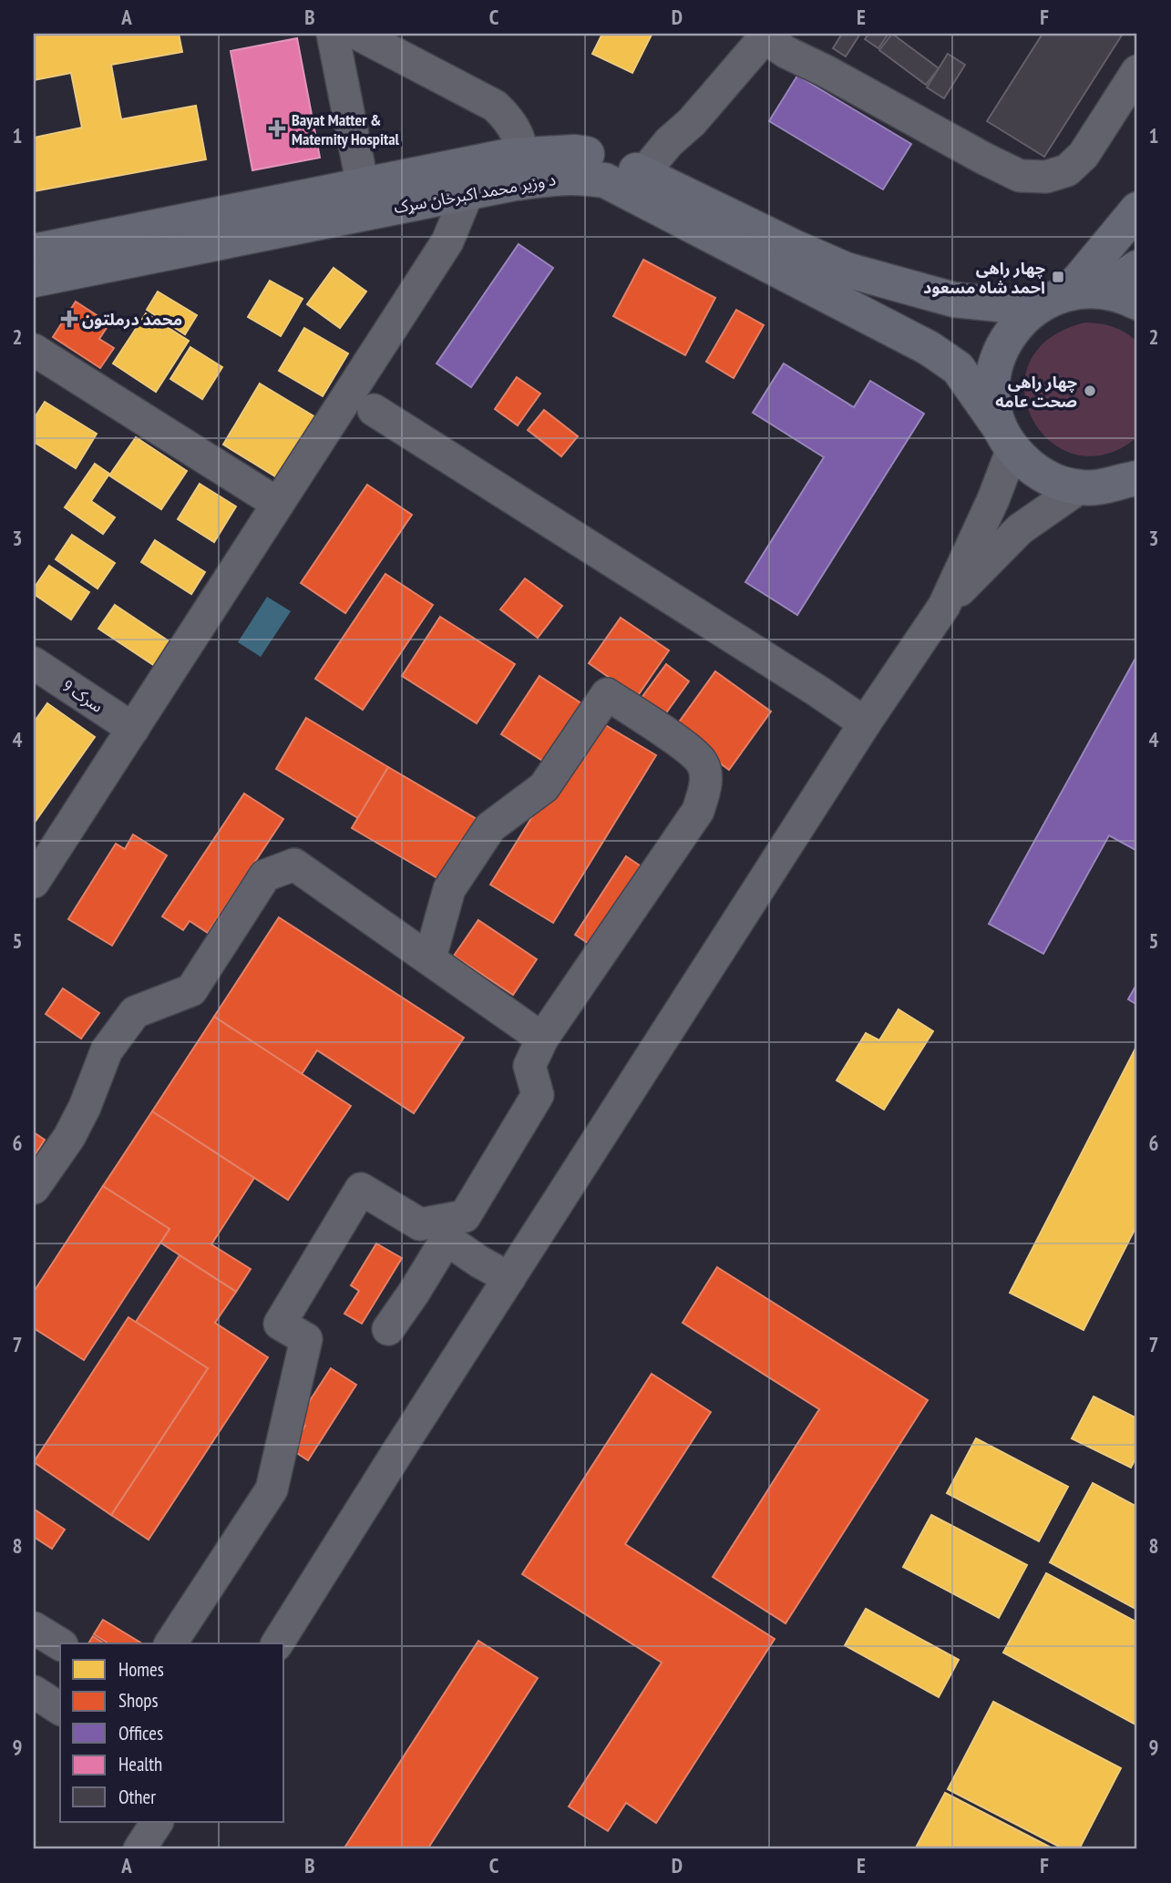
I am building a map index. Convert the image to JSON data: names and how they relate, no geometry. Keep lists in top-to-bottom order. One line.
{"streets":{"main road":["د وزیر محمد اکبرخان سړک"],"street":["سرک 9"]},"places":{"health":["Bayat Matter & Maternity Hospital","محمد درملتون"],"transit":["چهار راهی احمد شاه مسعود"],"other":["چهار راهی صحت عامه"]},"legend":["Homes","Shops","Offices","Health","Other"],"grid":{"columns":["A","B","C","D","E","F"],"rows":["1","2","3","4","5","6","7","8","9"]}}
